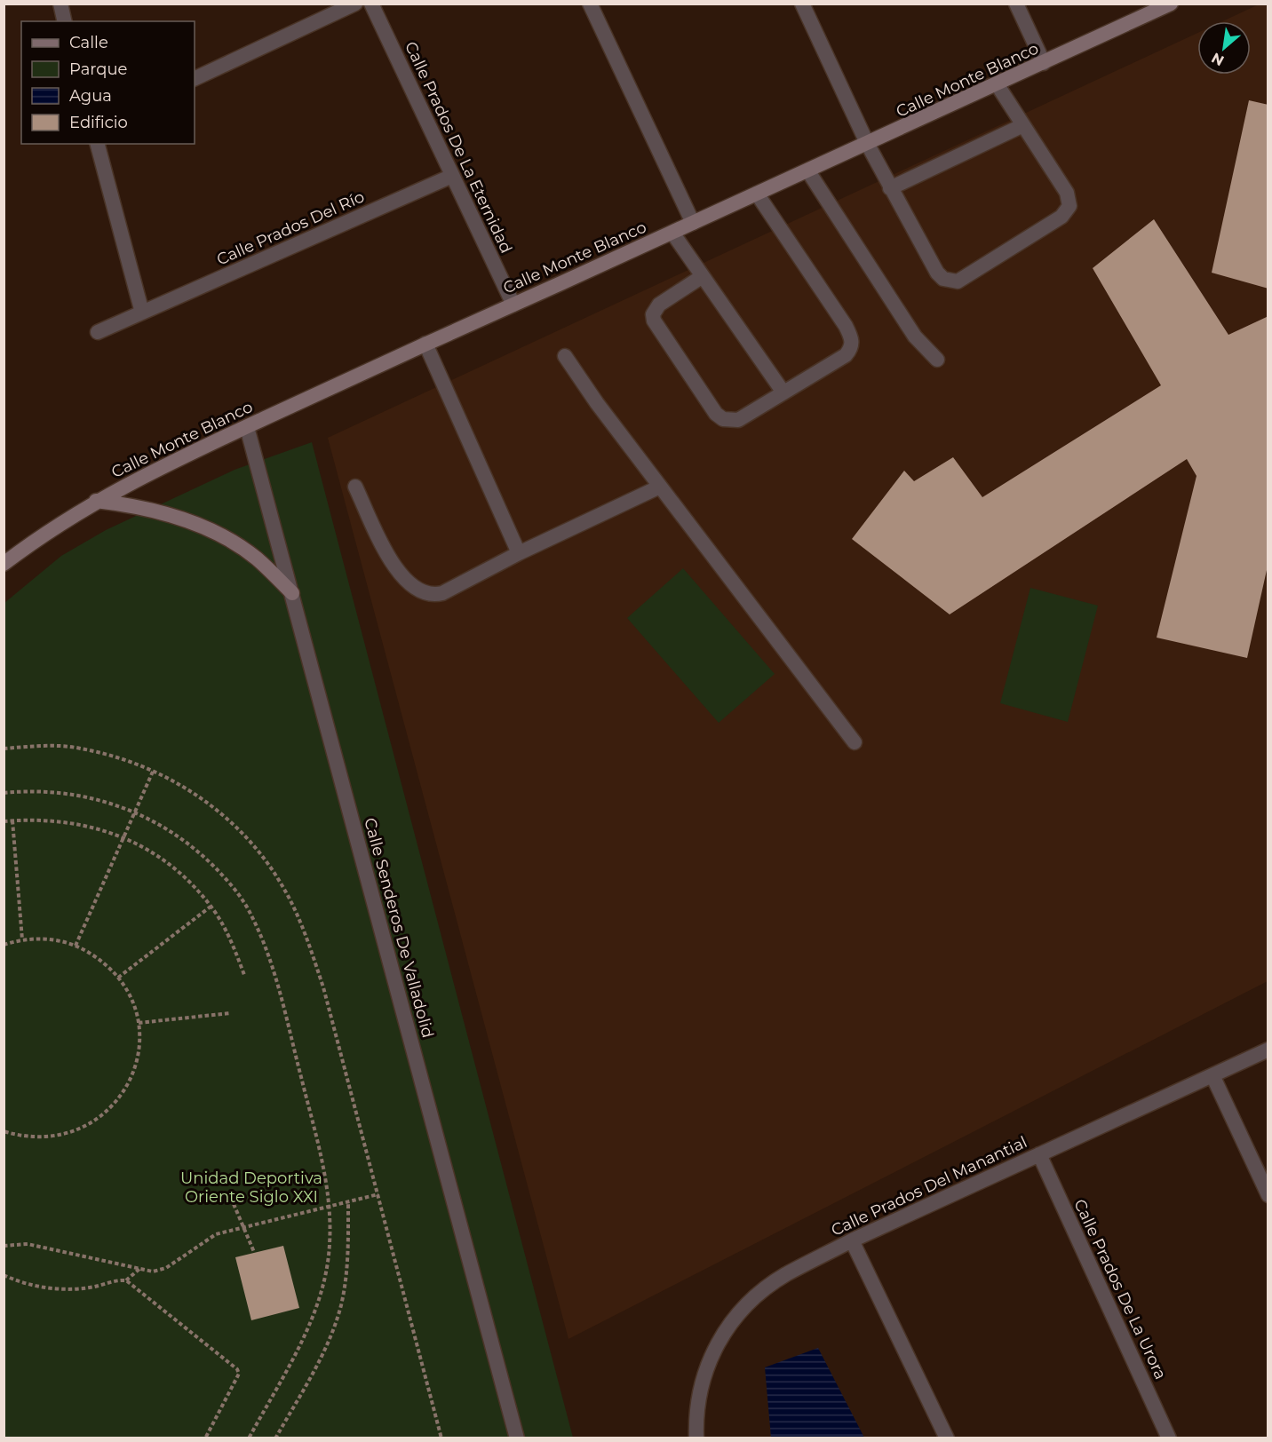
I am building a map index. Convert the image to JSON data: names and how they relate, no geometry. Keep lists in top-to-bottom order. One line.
{"streets":{"main road":["Calle Monte Blanco"],"street":["Calle Prados De La Eternidad","Calle Prados Del Río","Calle Senderos De Valladolid","Calle Prados Del Manantial","Calle Prados De La Urora"]},"crossings":[["Calle Monte Blanco","Calle Prados De La Eternidad"],["Calle Monte Blanco","Calle Senderos De Valladolid"],["Calle Prados De La Eternidad","Calle Prados Del Río"],["Calle Prados Del Manantial","Calle Prados De La Urora"]],"parks":["Unidad Deportiva Oriente Siglo XXI"],"legend":["Calle","Parque","Agua","Edificio"],"north":"bottom left"}
